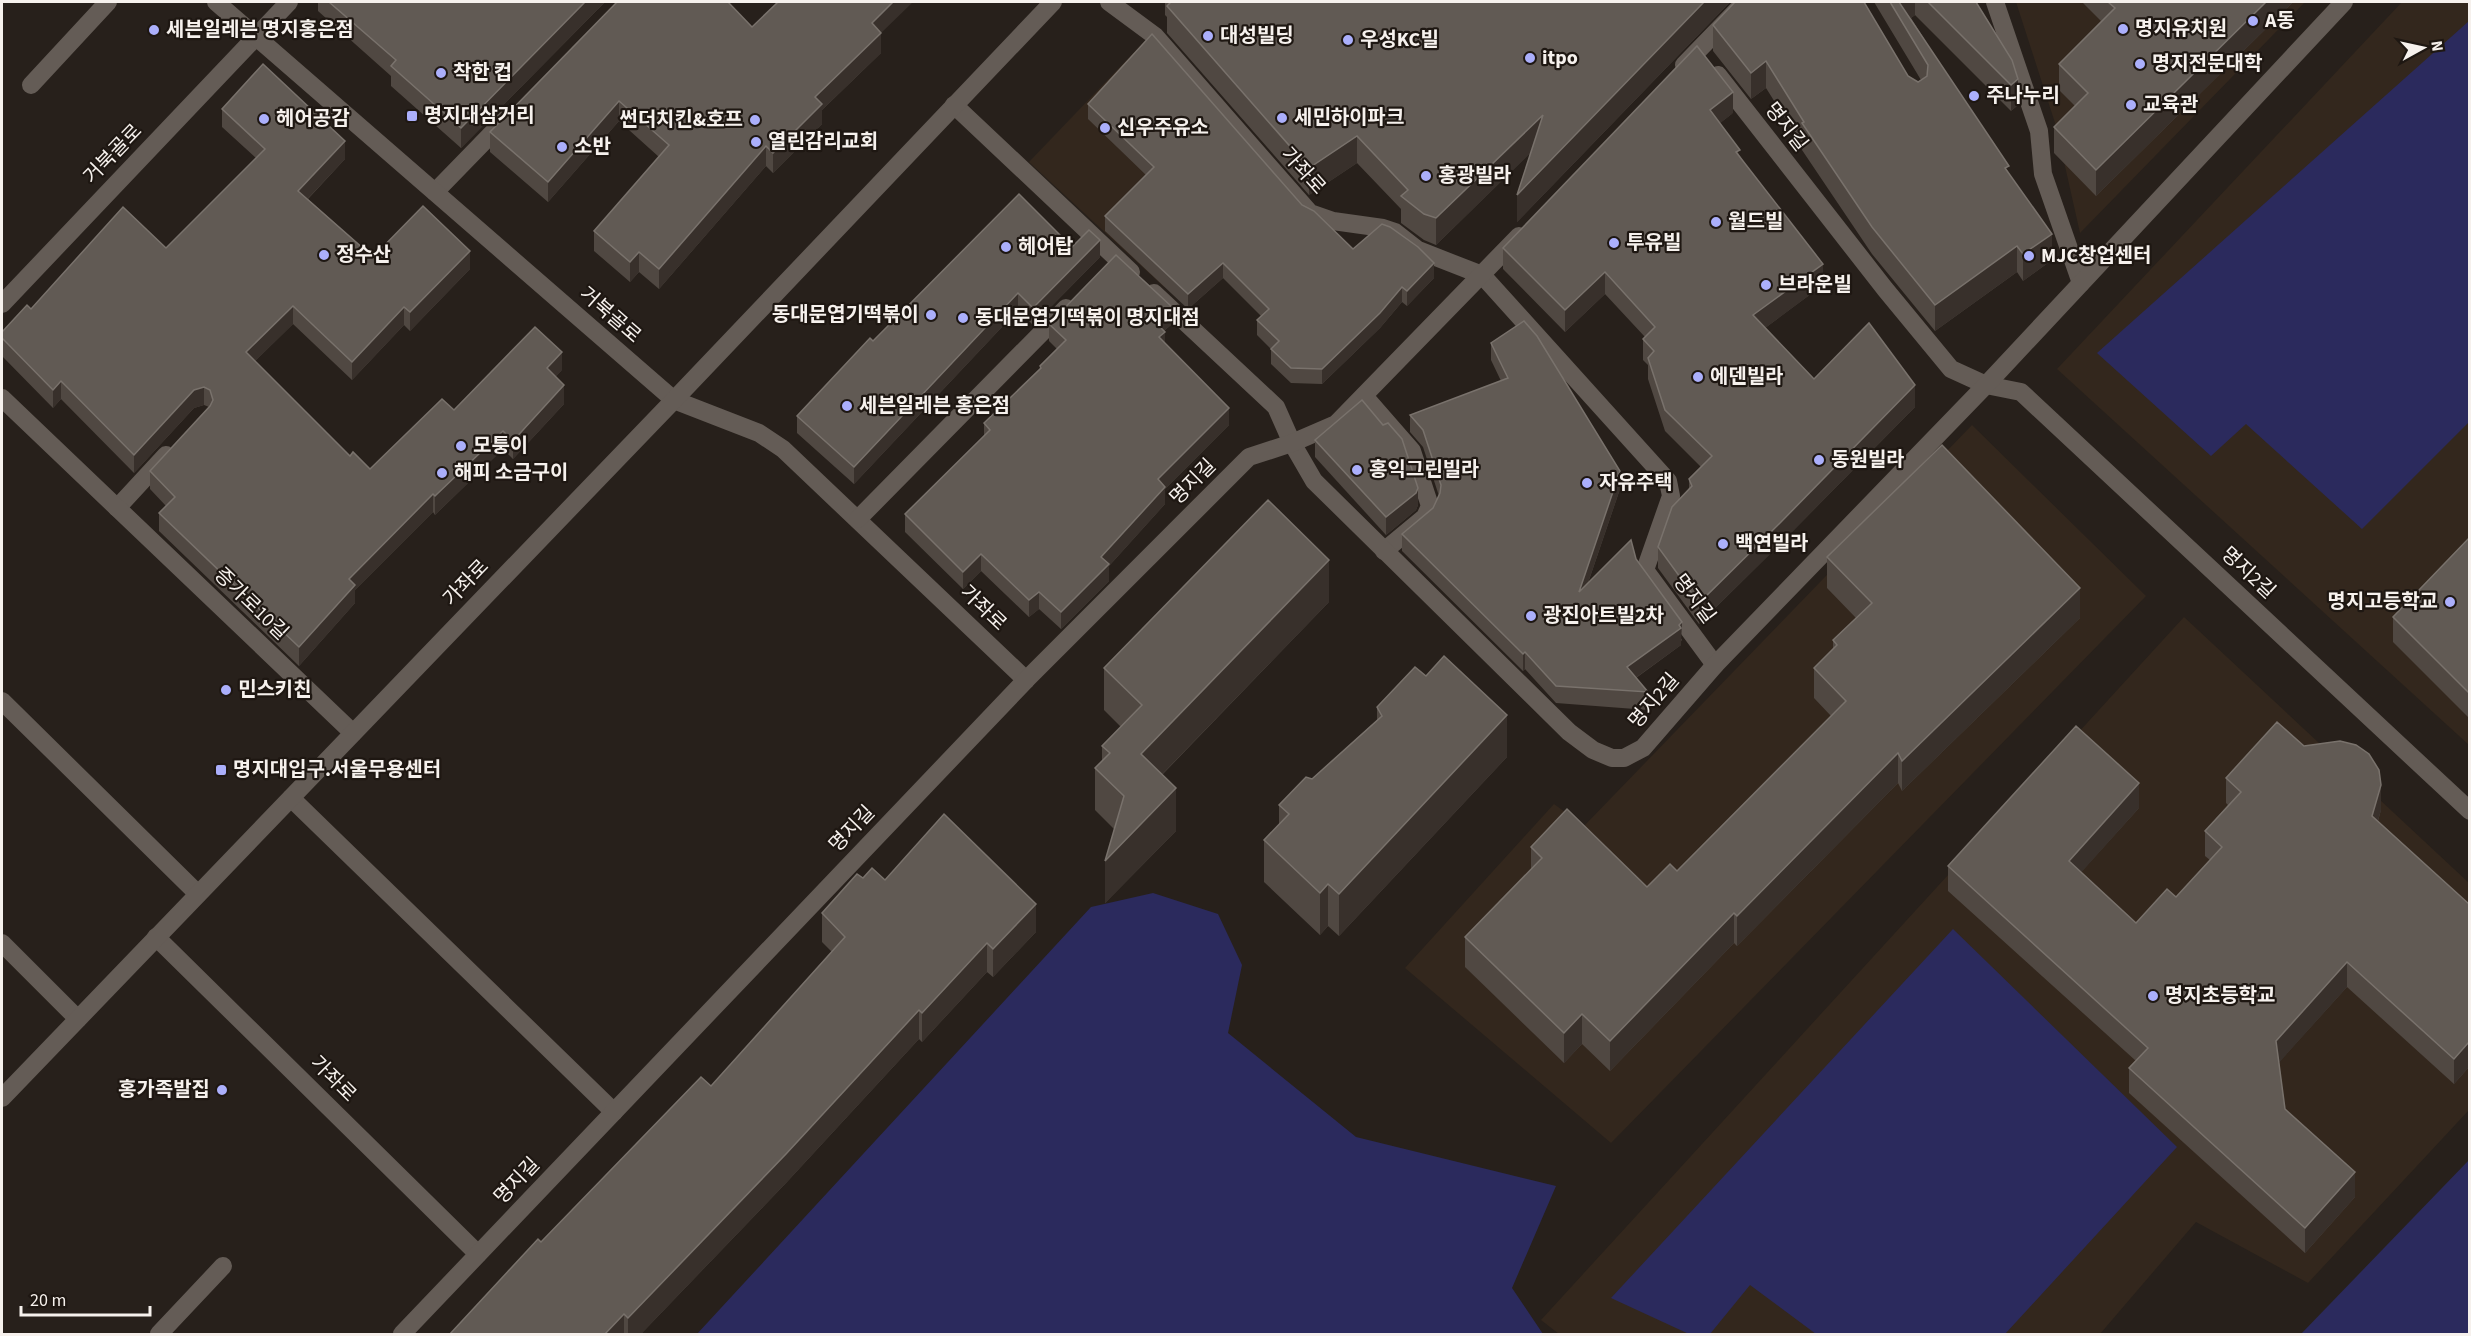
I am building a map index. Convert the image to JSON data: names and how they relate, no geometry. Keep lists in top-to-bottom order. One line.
{"streets":{"street":["명지길","거북골로","가좌로","명지2길","증가로10길"]},"crossings":[["명지길","가좌로"],["명지길","명지2길"],["거북골로","가좌로"],["가좌로","증가로10길"]],"places":{"other":["A동","명지유치원","세븐일레븐 명지홍은점","대성빌딩","우성KC빌","itpo","명지전문대학","착한 컵","주나누리","교육관","세민하이파크","헤어공감","썬더치킨&호프","신우주유소","열린감리교회","소반","홍광빌라","월드빌","투유빌","헤어탑","정수산","MJC창업센터","브라운빌","동대문엽기떡볶이","동대문엽기떡볶이 명지대점","에덴빌라","세븐일레븐 홍은점","모퉁이","동원빌라","홍익그린빌라","해피 소금구이","자유주택","백연빌라","명지고등학교","광진아트빌2차","민스키친","명지초등학교","홍가족발집"],"transit":["명지대삼거리","명지대입구.서울무용센터"]},"scale_bar":"20 m","north":"right"}
